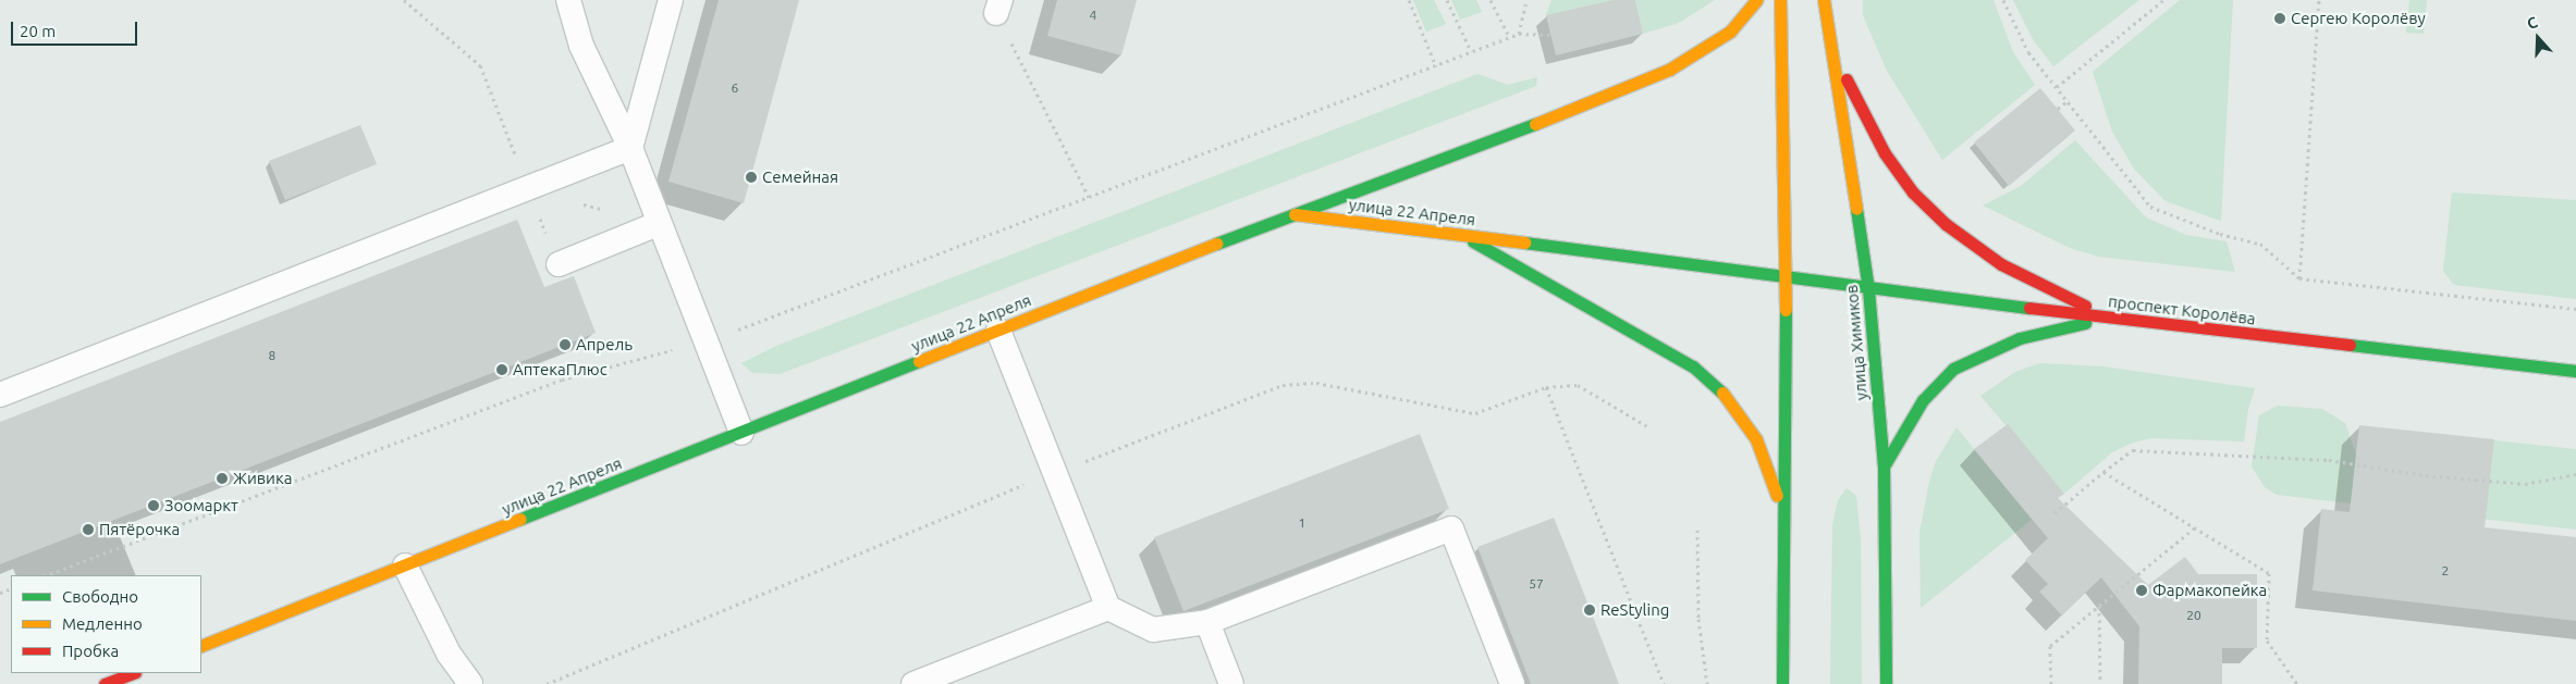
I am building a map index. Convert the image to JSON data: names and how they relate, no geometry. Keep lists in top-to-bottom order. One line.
{"streets":{"main road":["улица 22 Апреля","проспект Королёва","улица Химиков"]},"crossings":[["улица 22 Апреля","проспект Королёва"],["проспект Королёва","улица Химиков"]],"places":["Сергею Королёву","Семейная","Апрель","АптекаПлюс","Живика","Зоомаркт","Пятёрочка","Фармакопейка","ReStyling"],"house_numbers":["4","6","8","1","2","57","20"],"legend":["Свободно","Медленно","Пробка"],"scale_bar":"20 m","north":"top"}
